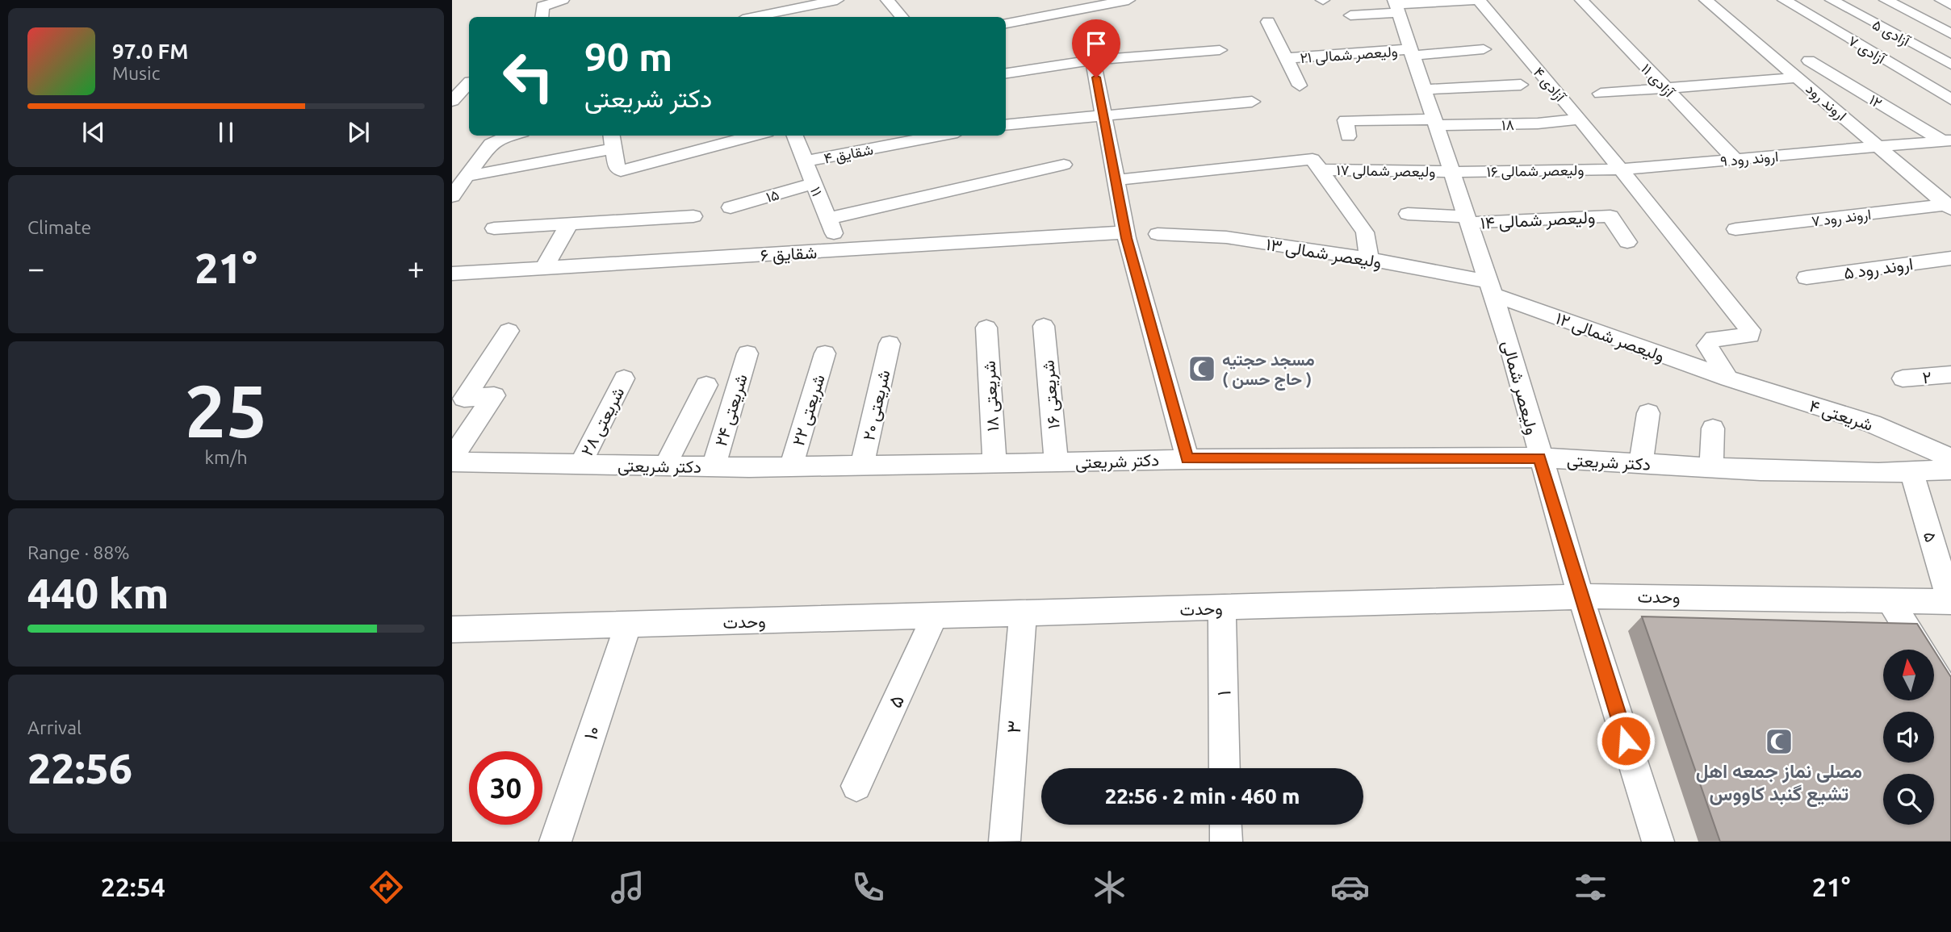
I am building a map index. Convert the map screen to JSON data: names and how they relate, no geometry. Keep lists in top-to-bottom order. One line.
{"streets":{"street":["آزادی ۵","آزادی ۷","ولیعصر شمالی ۲۱","آزادی ۱۱","آزادی ۴","۱۲","اروند رود","۱۸","شقایق ۴","اروند رود ۹","ولیعصر شمالی ۱۷","ولیعصر شمالی ۱۶","۱۱","۱۵","اروند رود ۷","ولیعصر شمالی ۱۴","ولیعصر شمالی ۱۳","شقایق ۶","اروند رود ۵","ولیعصر شمالی ۱۲","۲","ولیعصر شمالی","شریعتی ۱۶","شریعتی ۱۸","شریعتی ۲۰","شریعتی ۲۴","شریعتی ۲۲","شریعتی ۴","شریعتی ۲۸","دکتر شریعتی","۵","وحدت","۱","۳","۱۰"]},"crossings":[["ولیعصر شمالی ۲۱","ولیعصر شمالی"],["آزادی ۱۱","اروند رود ۹"],["آزادی ۴","۱۸"],["آزادی ۴","اروند رود ۹"],["آزادی ۴","ولیعصر شمالی ۱۶"],["آزادی ۴","ولیعصر شمالی ۱۲"],["آزادی ۴","شریعتی ۴"],["۱۲","اروند رود ۹"],["اروند رود","اروند رود ۹"],["اروند رود","اروند رود ۷"],["۱۸","ولیعصر شمالی"],["شقایق ۴","۱۱"],["اروند رود ۹","ولیعصر شمالی ۱۶"],["ولیعصر شمالی ۱۷","ولیعصر شمالی ۱۶"],["ولیعصر شمالی ۱۷","ولیعصر شمالی"],["ولیعصر شمالی ۱۶","ولیعصر شمالی"],["۱۱","۱۵"],["۱۱","شقایق ۶"],["ولیعصر شمالی ۱۴","ولیعصر شمالی"],["ولیعصر شمالی ۱۳","ولیعصر شمالی ۱۲"],["ولیعصر شمالی ۱۳","ولیعصر شمالی"],["ولیعصر شمالی ۱۲","ولیعصر شمالی"],["ولیعصر شمالی ۱۲","شریعتی ۴"],["ولیعصر شمالی","دکتر شریعتی"],["ولیعصر شمالی","وحدت"],["شریعتی ۱۶","دکتر شریعتی"],["شریعتی ۱۸","دکتر شریعتی"],["شریعتی ۲۰","دکتر شریعتی"],["شریعتی ۲۴","دکتر شریعتی"],["شریعتی ۲۲","دکتر شریعتی"],["شریعتی ۲۸","دکتر شریعتی"],["دکتر شریعتی","۵"],["۵","وحدت"],["وحدت","۱"],["وحدت","۳"],["وحدت","۱۰"]],"places":{"mosque":["مسجد حجتیه ( حاج حسن )","مصلی نماز جمعه اهل تشیع گنبد کاووس"]},"north":"top","page":{"turn":["90 m","دکتر شریعتی"],"song":["97.0 FM","Music"],"tile":["Climate",["25","km/h"],["Range · 88%","440 km"],["Arrival","22:56"]],"heat":["−","21°","+"],"limit":"30","trip":"22:56 · 2 min · 460 m","tabs":["22:54","21°"]}}
